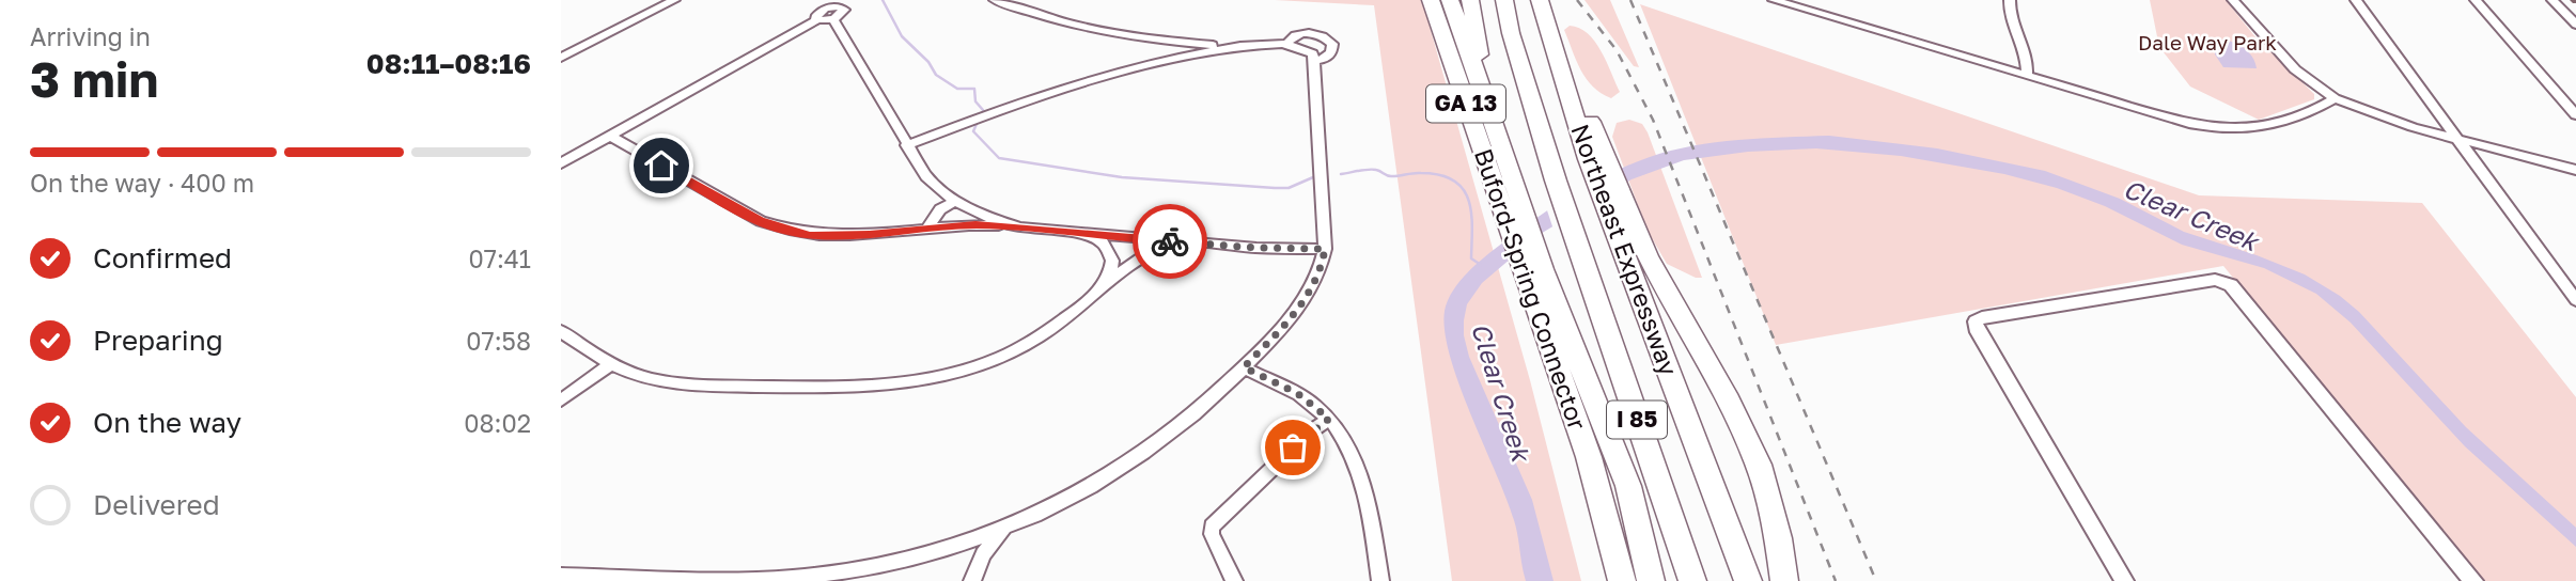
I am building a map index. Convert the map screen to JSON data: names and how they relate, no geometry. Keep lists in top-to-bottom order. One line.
{"streets":{"highway":["GA 13","Northeast Expressway","Buford-Spring Connector","I 85"]},"water":["Clear Creek"],"parks":["Dale Way Park"],"page":{"heading":["3 min","Arriving in","08:11–08:16"],"bar":"On the way · 400 m","list":[["Confirmed","07:41"],["Preparing","07:58"],["On the way","08:02"],"Delivered"]}}
